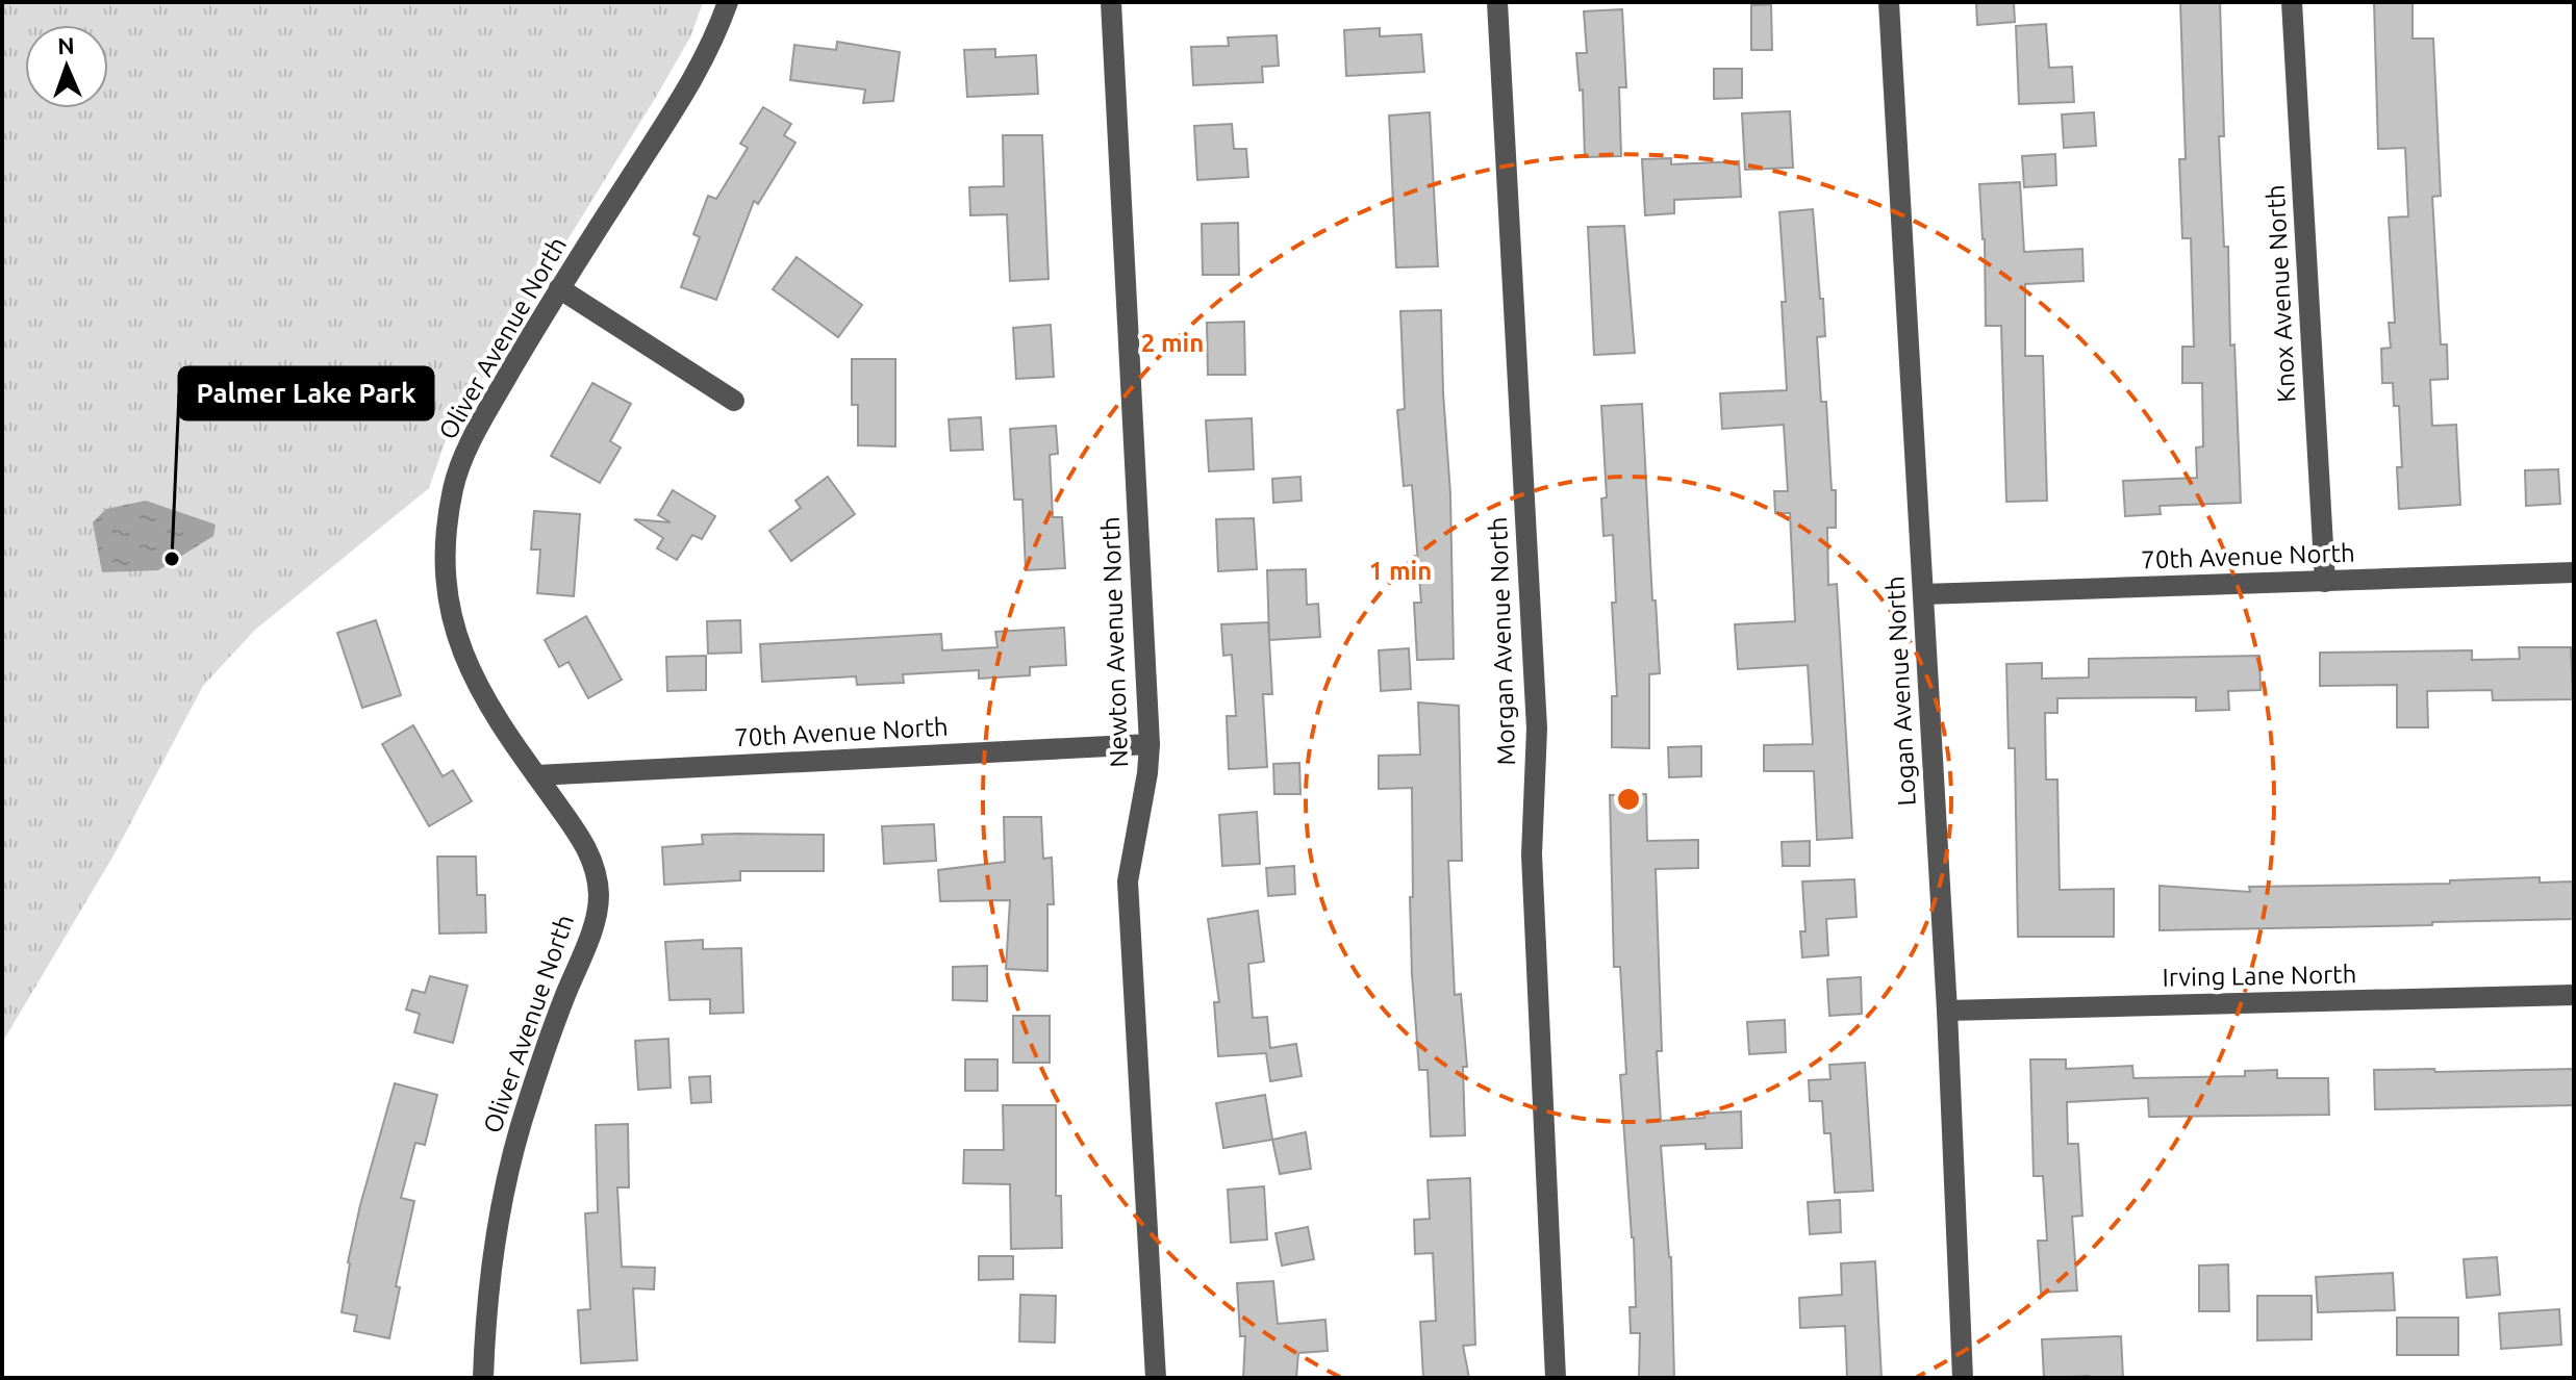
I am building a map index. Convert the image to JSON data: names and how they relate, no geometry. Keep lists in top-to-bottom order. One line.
{"streets":{"street":["Knox Avenue North","Oliver Avenue North","70th Avenue North","Morgan Avenue North","Newton Avenue North","Logan Avenue North","Irving Lane North"]},"crossings":[["Knox Avenue North","70th Avenue North"],["Oliver Avenue North","70th Avenue North"],["70th Avenue North","Newton Avenue North"],["70th Avenue North","Logan Avenue North"],["Logan Avenue North","Irving Lane North"]],"places":["Palmer Lake Park"],"north":"top","rings":["2 min","1 min"]}
